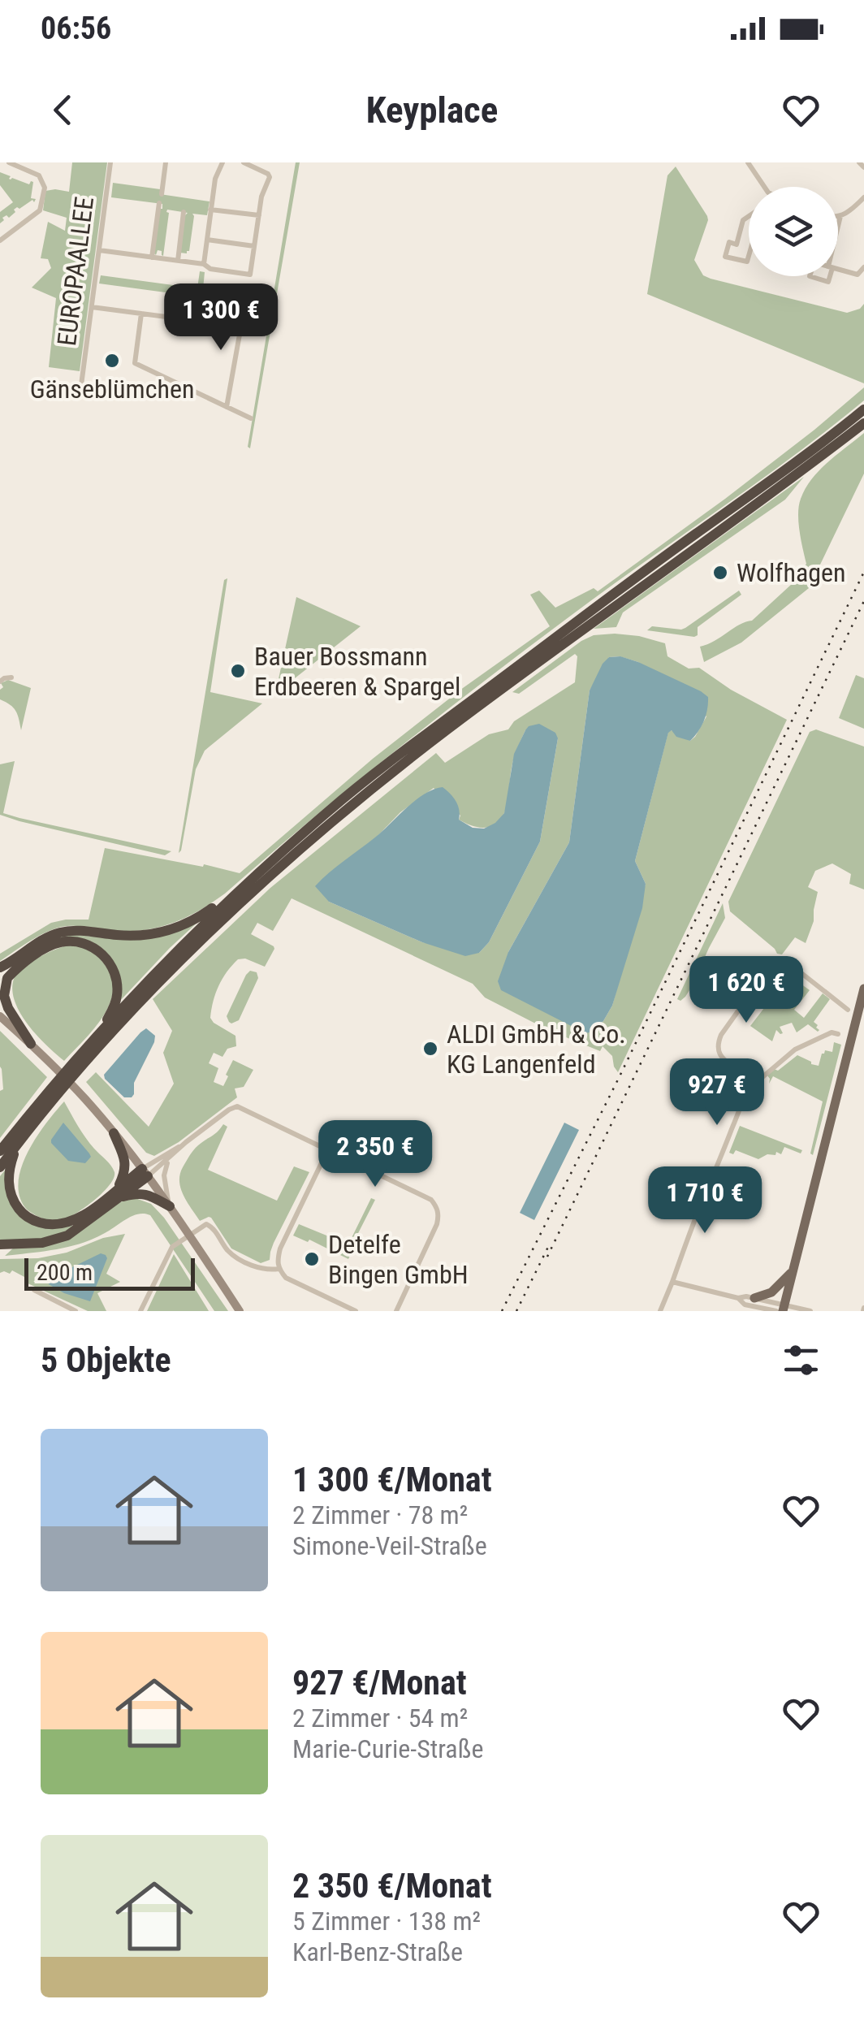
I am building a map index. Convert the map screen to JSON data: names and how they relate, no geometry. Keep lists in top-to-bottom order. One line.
{"streets":{"street":["EUROPAALLEE"]},"places":["Gänseblümchen","Wolfhagen","Bauer Bossmann Erdbeeren & Spargel","ALDI GmbH & Co. KG Langenfeld","Detelfe Bingen GmbH"],"scale_bar":"200 m","page":{"status":"06:56","header":"Keyplace","price":["1 300 €","1 620 €","927 €","2 350 €","1 710 €"],"scale":"200 m","heading":"5 Objekte","list":[{"name":"1 300 €/Monat","note":"2 Zimmer · 78 m² · Simone-Veil-Straße"},{"name":"927 €/Monat","note":"2 Zimmer · 54 m² · Marie-Curie-Straße"},{"name":"2 350 €/Monat","note":"5 Zimmer · 138 m² · Karl-Benz-Straße"}]}}
